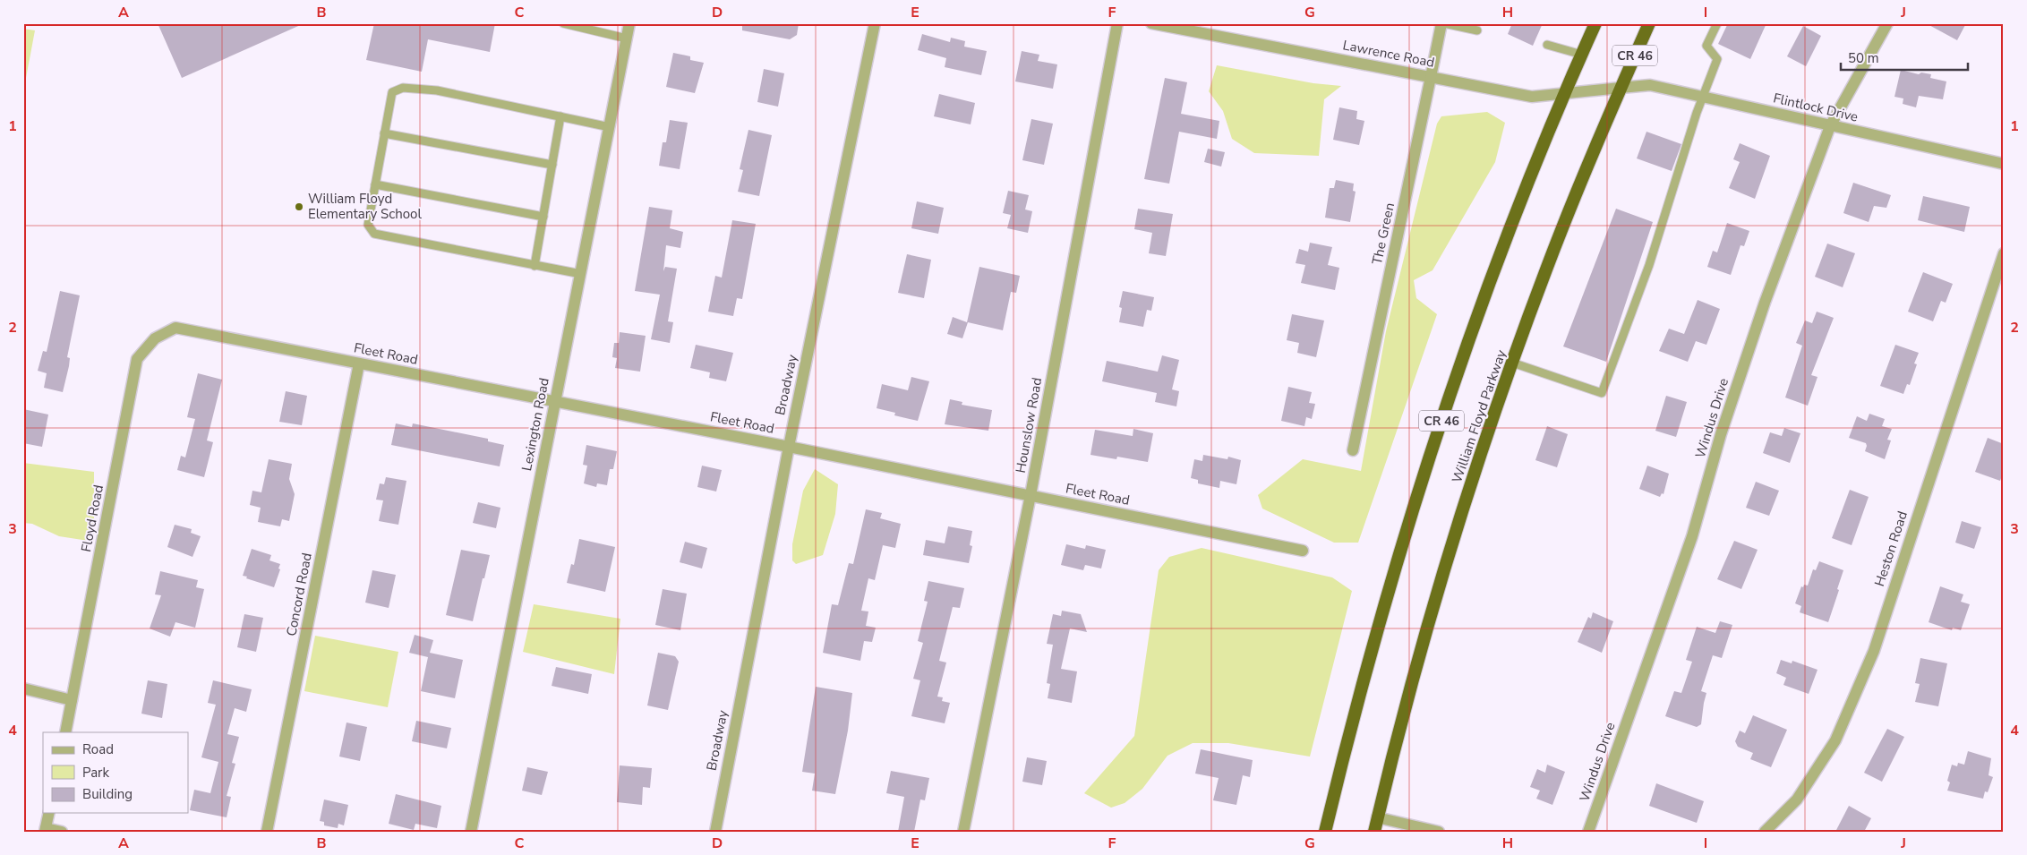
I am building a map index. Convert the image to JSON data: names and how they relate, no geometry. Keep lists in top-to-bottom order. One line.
{"streets":{"highway":["CR 46","William Floyd Parkway"],"street":["Lawrence Road","Flintlock Drive","The Green","Fleet Road","Broadway","Windus Drive","Lexington Road","Hounslow Road","Floyd Road","Heston Road","Concord Road"]},"crossings":[["Lawrence Road","CR 46"],["Lawrence Road","Flintlock Drive"],["Lawrence Road","The Green"],["Lawrence Road","William Floyd Parkway"],["Flintlock Drive","William Floyd Parkway"],["Flintlock Drive","Windus Drive"],["Fleet Road","Broadway"],["Fleet Road","Lexington Road"],["Fleet Road","Hounslow Road"],["Fleet Road","Floyd Road"],["Fleet Road","Concord Road"]],"places":["William Floyd Elementary School"],"legend":["Road","Park","Building"],"scale_bar":"50 m","grid":{"columns":["A","B","C","D","E","F","G","H","I","J"],"rows":["1","2","3","4"]}}
